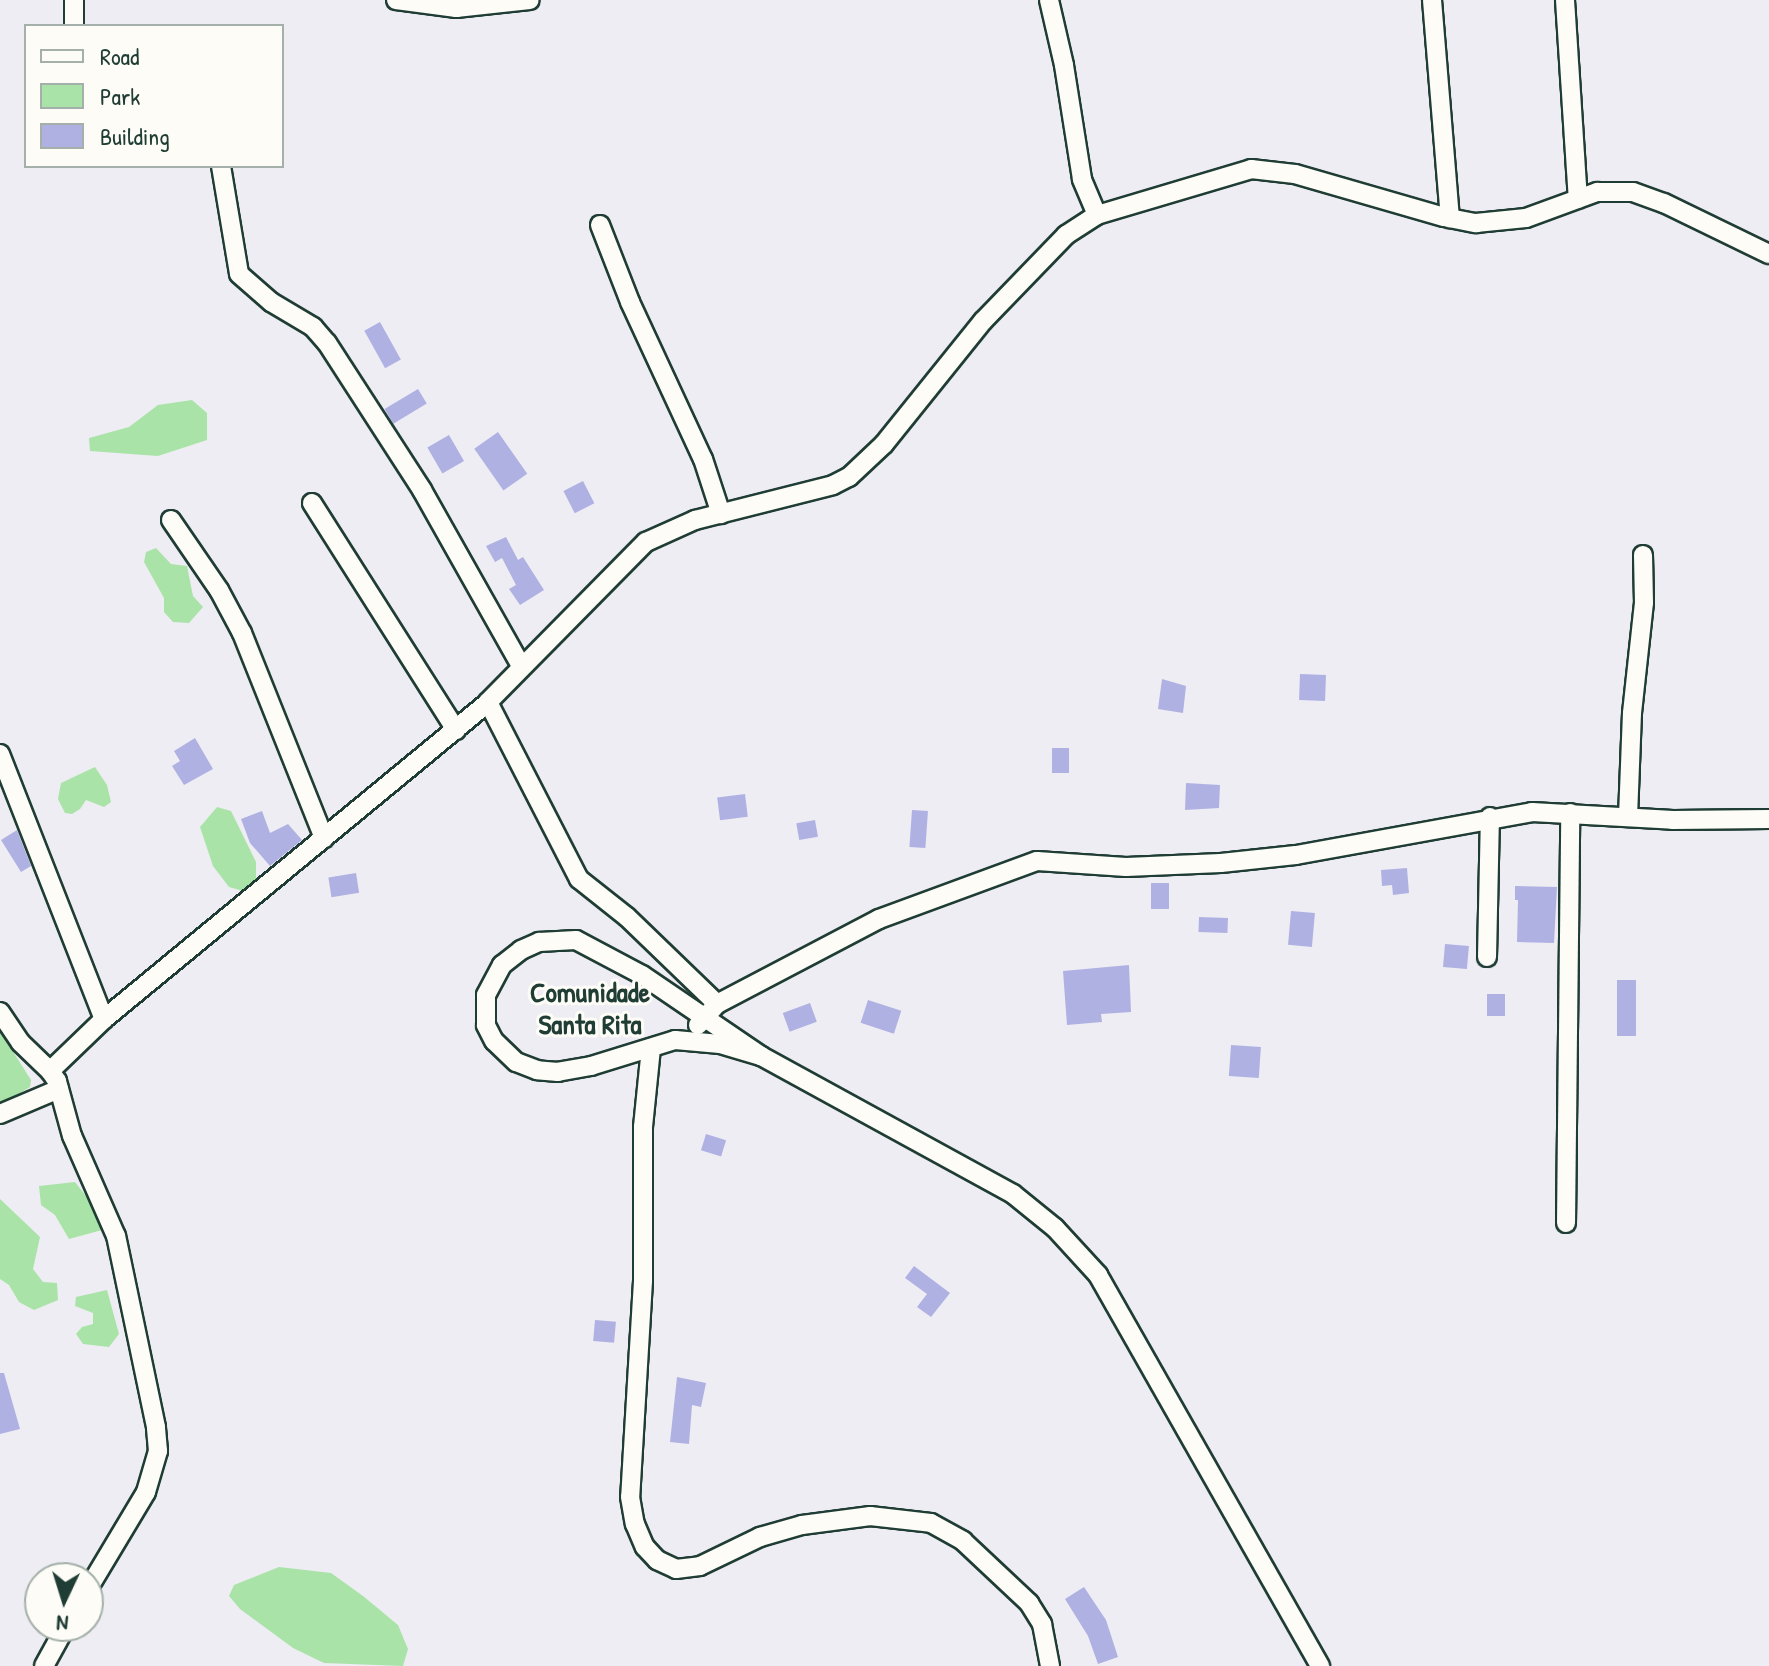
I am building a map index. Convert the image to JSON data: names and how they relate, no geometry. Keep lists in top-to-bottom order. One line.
{"districts":["Comunidade Santa Rita"],"legend":["Road","Park","Building"],"north":"bottom"}
